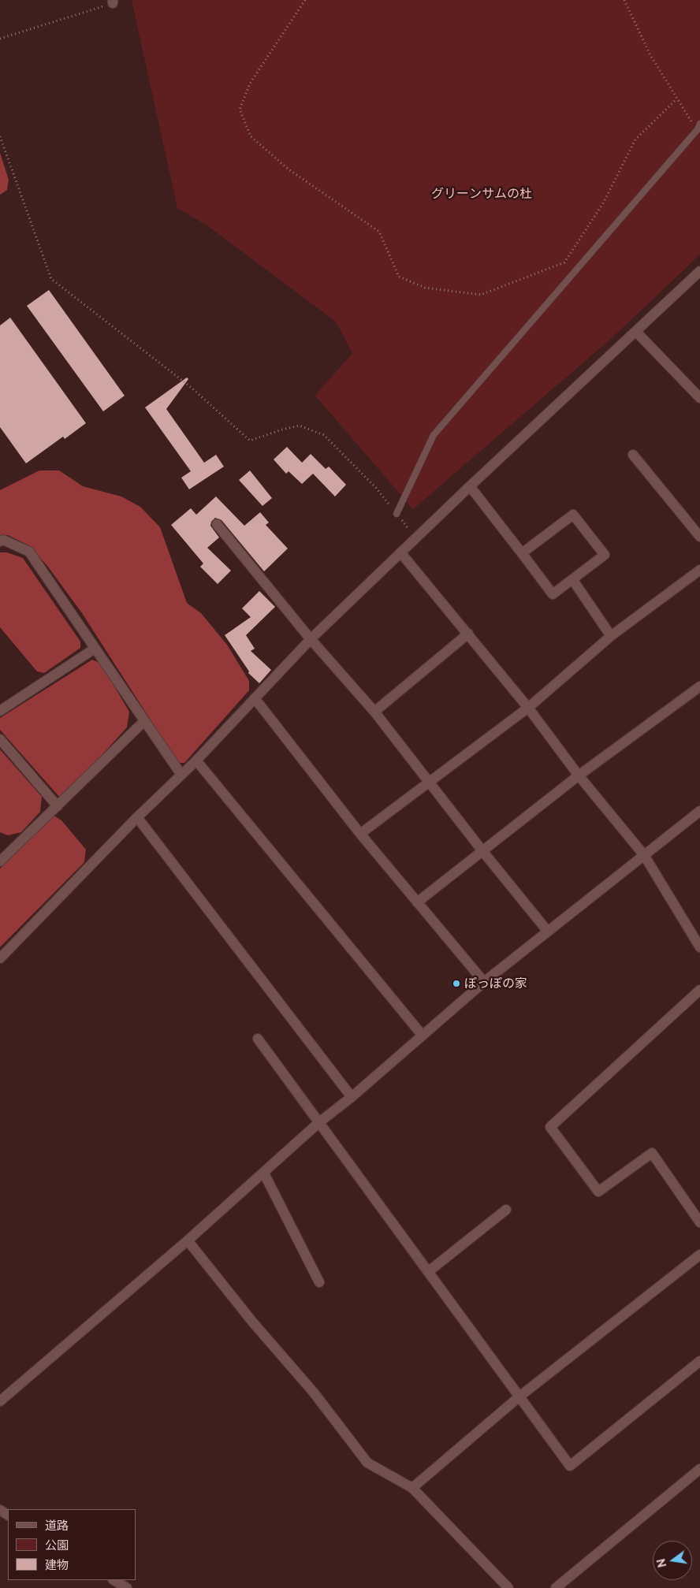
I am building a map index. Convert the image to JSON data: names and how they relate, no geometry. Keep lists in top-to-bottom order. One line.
{"parks":["グリーンサムの杜"],"places":["ぽっぽの家"],"legend":["道路","公園","建物"],"north":"left"}
